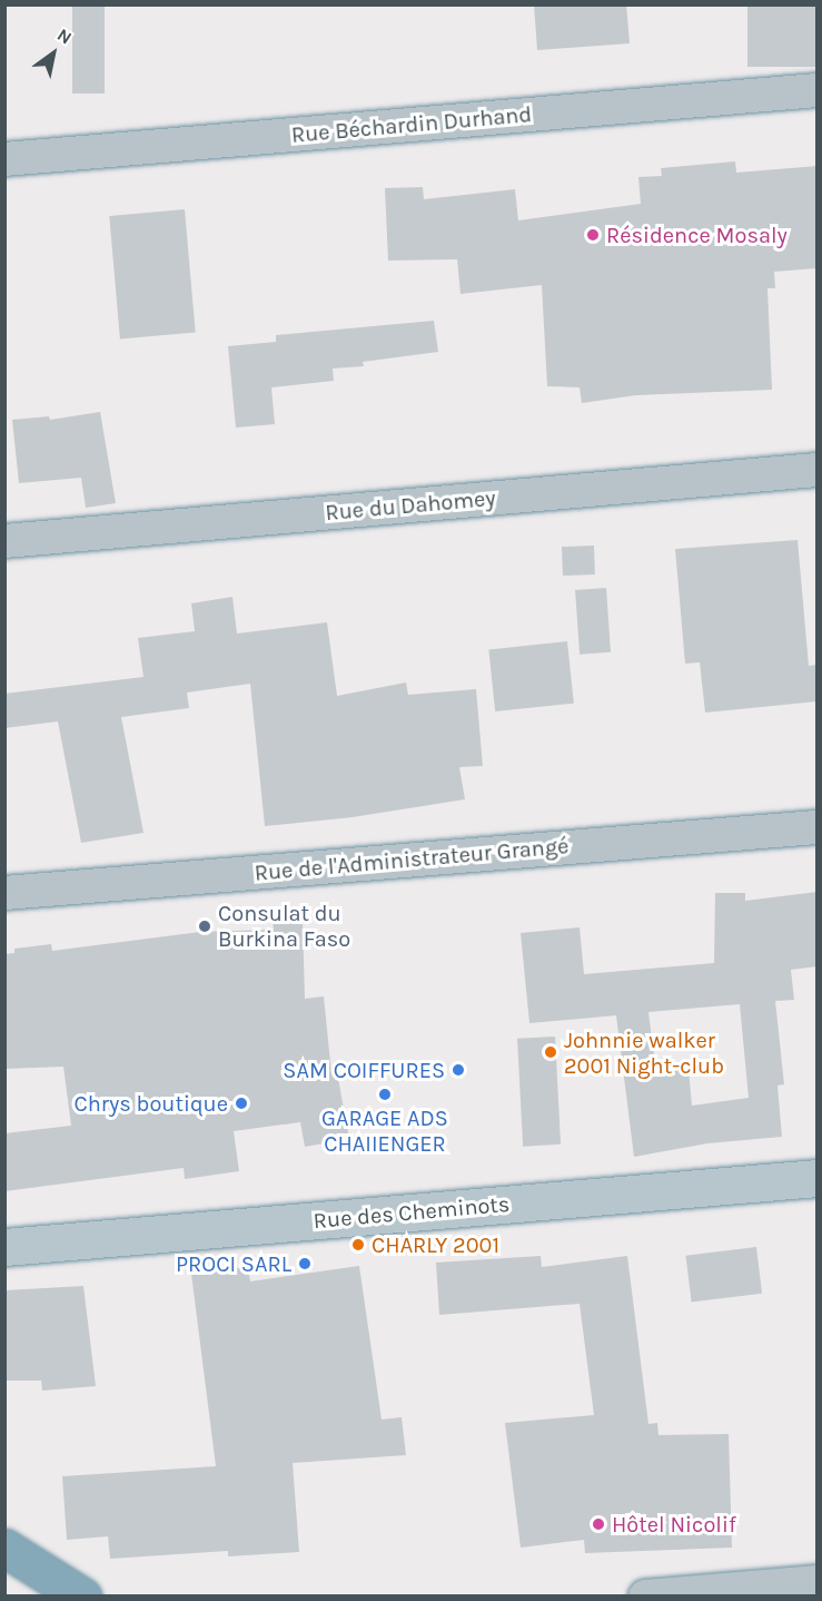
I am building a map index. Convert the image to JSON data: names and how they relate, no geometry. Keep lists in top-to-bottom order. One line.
{"streets":{"street":["Rue Béchardin Durhand","Rue du Dahomey","Rue de l'Administrateur Grangé","Rue des Cheminots"]},"places":["Résidence Mosaly","Consulat du Burkina Faso","Johnnie walker 2001 Night-club","SAM COIFFURES","GARAGE ADS CHAIIENGER","Chrys boutique","CHARLY 2001","PROCI SARL","Hôtel Nicolif"],"north":"top right"}
